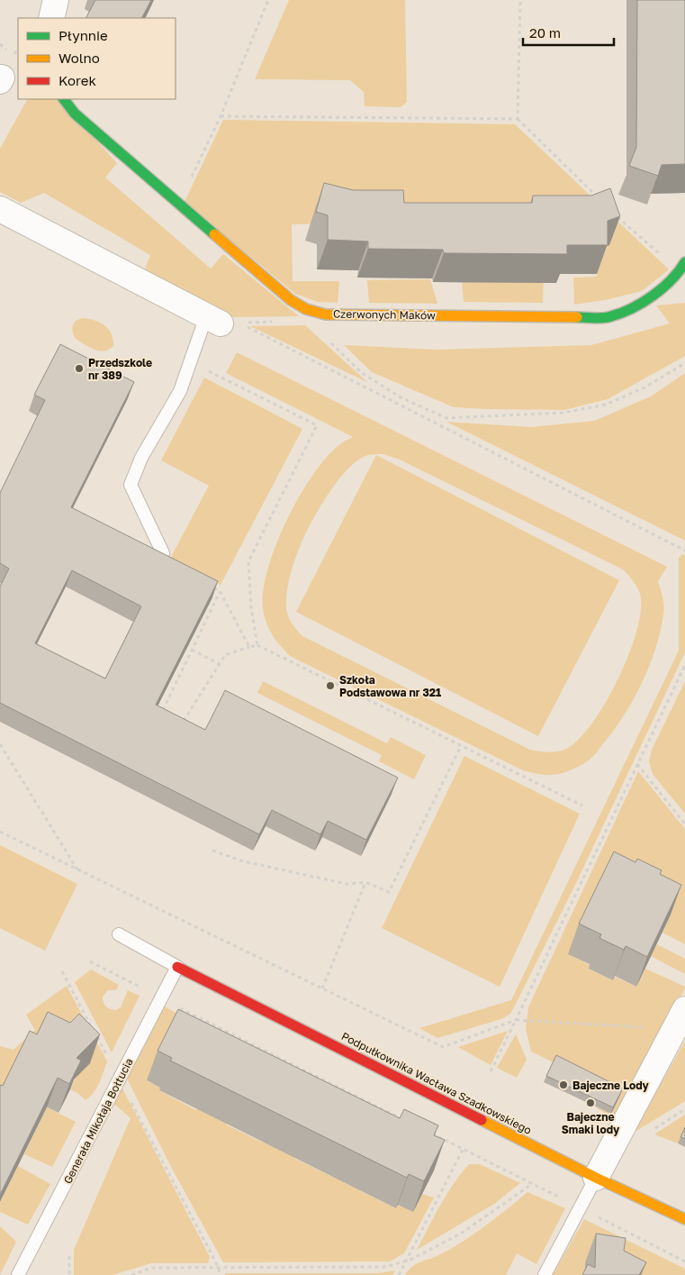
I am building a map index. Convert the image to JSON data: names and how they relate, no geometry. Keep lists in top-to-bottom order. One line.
{"streets":{"street":["Czerwonych Maków","Podpułkownika Wacława Szadkowskiego"],"lane":["Generała Mikołaja Bołtucia"]},"crossings":[["Podpułkownika Wacława Szadkowskiego","Generała Mikołaja Bołtucia"]],"places":["Przedszkole nr 389","Szkoła Podstawowa nr 321","Bajeczne Lody","Bajeczne Smaki lody"],"legend":["Płynnie","Wolno","Korek"],"scale_bar":"20 m"}
